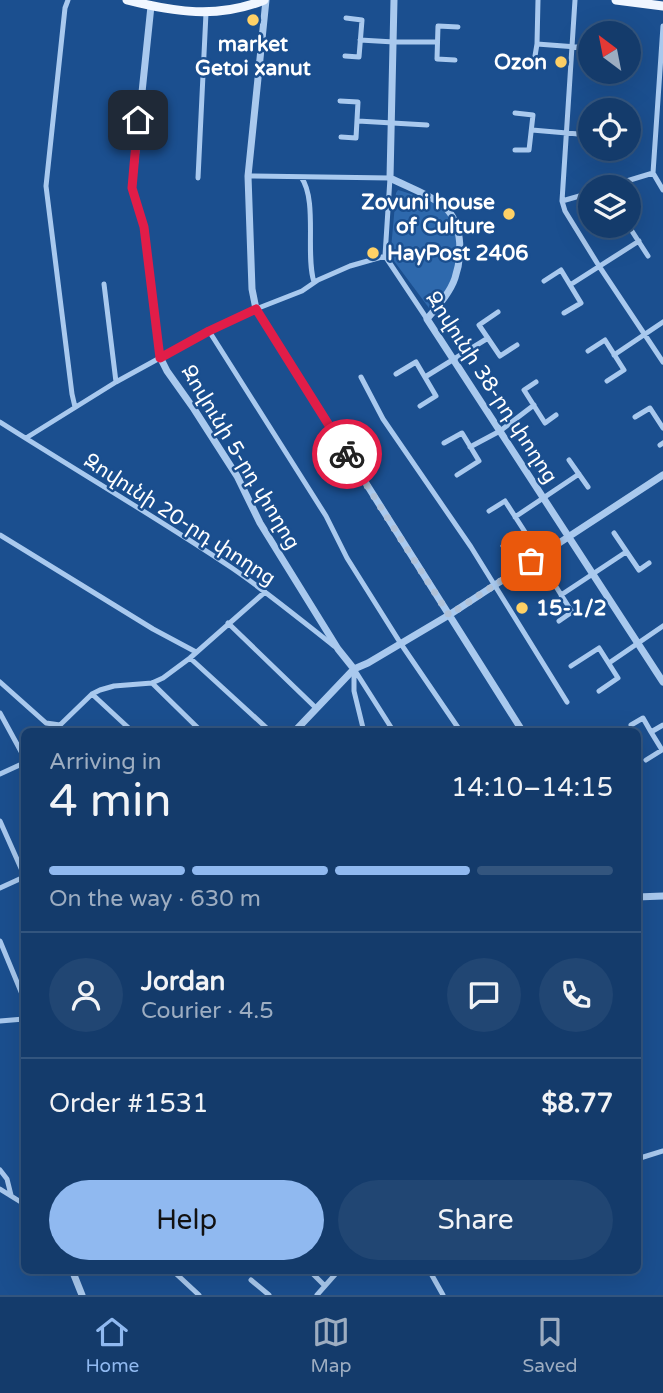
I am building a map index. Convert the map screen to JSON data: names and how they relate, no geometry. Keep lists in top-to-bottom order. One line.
{"streets":{"street":["Զովունի 38-րդ փողոց","Զովունի 5-րդ փողոց","Զովունի 20-րդ փողոց"]},"crossings":[["Զովունի 5-րդ փողոց","Զովունի 20-րդ փողոց"]],"places":["market Getoi xanut","Ozon","Zovuni house of Culture","HayPost 2406","15-1/2"],"north":"top left","page":{"heading":["4 min","Arriving in","14:10–14:15"],"panel":["Jordan","Courier · 4.5","Order #1531","$8.77"],"bar":"On the way · 630 m","buttons":["Help","Share"],"tabs":["Home","Map","Saved"]}}
